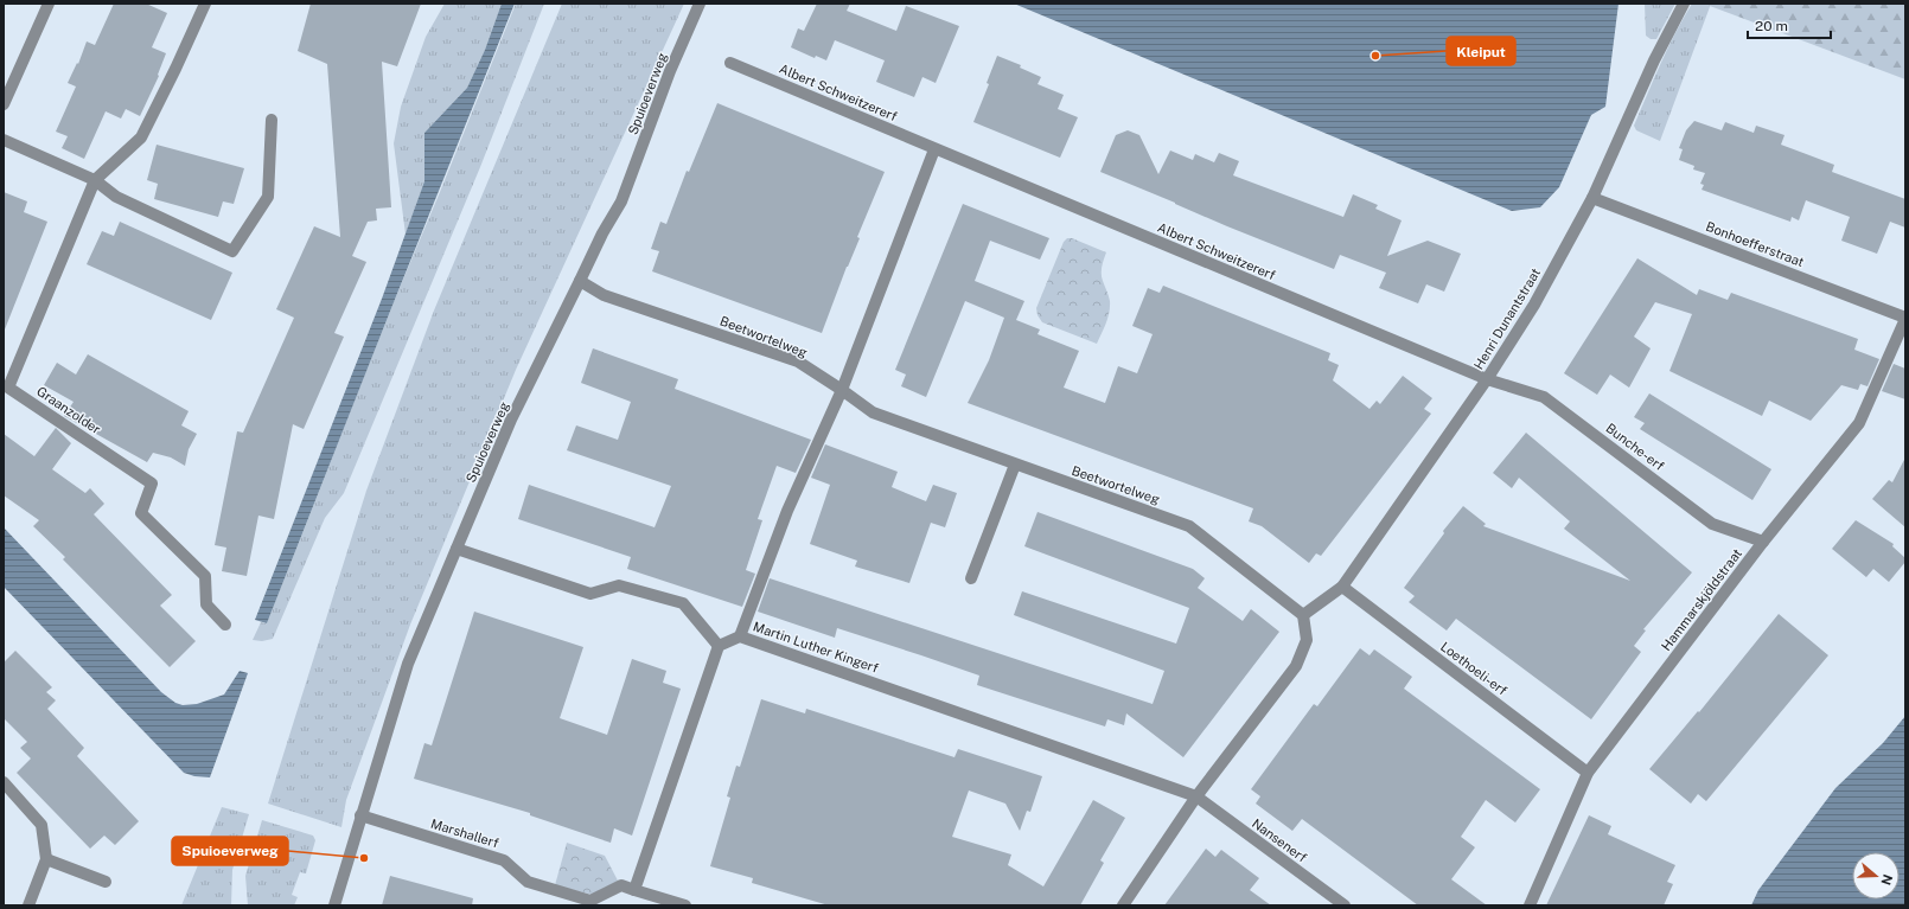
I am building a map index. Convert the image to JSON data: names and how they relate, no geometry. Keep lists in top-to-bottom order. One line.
{"streets":{"street":["Albert Schweitzererf","Spuioeverweg","Bonhoefferstraat","Henri Dunantstraat","Beetwortelweg","Graanzolder","Bunche-erf","Hammarskjöldstraat","Martin Luther Kingerf","Loethoeli-erf","Marshallerf","Nansenerf"]},"crossings":[["Albert Schweitzererf","Henri Dunantstraat"],["Albert Schweitzererf","Bunche-erf"],["Spuioeverweg","Beetwortelweg"],["Spuioeverweg","Marshallerf"],["Bonhoefferstraat","Henri Dunantstraat"],["Bonhoefferstraat","Hammarskjöldstraat"],["Henri Dunantstraat","Beetwortelweg"],["Henri Dunantstraat","Bunche-erf"],["Henri Dunantstraat","Loethoeli-erf"],["Bunche-erf","Hammarskjöldstraat"],["Hammarskjöldstraat","Loethoeli-erf"],["Martin Luther Kingerf","Nansenerf"]],"places":["Kleiput","Spuioeverweg"],"scale_bar":"20 m","north":"right"}
